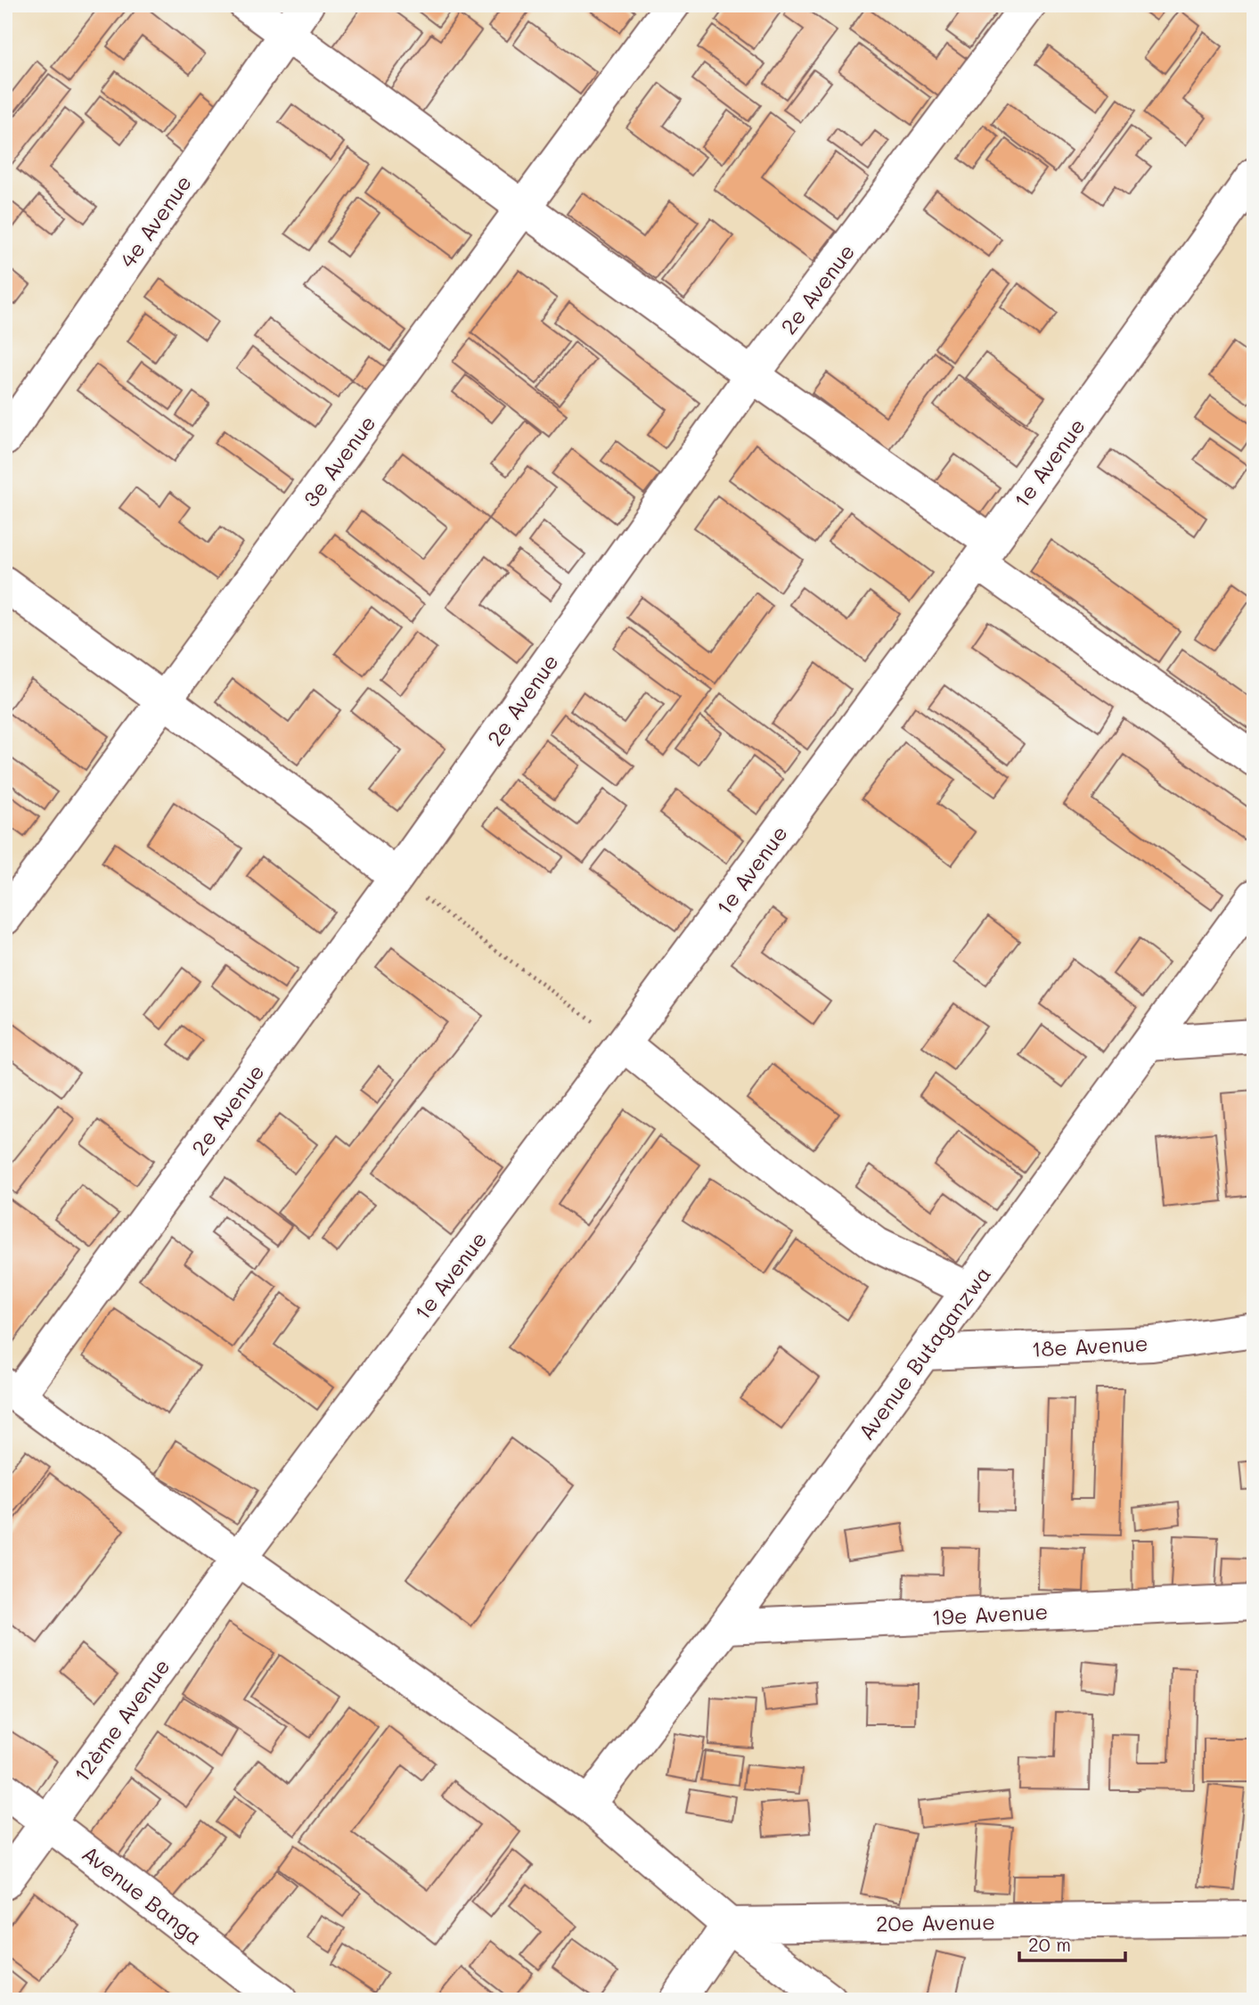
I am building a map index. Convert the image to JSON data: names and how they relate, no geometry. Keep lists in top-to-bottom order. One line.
{"streets":{"street":["4e Avenue","2e Avenue","3e Avenue","1e Avenue","18e Avenue","Avenue Butaganzwa","19e Avenue","12ème Avenue","Avenue Banga","20e Avenue"]},"crossings":[["1e Avenue","12ème Avenue"],["18e Avenue","Avenue Butaganzwa"],["Avenue Butaganzwa","19e Avenue"],["12ème Avenue","Avenue Banga"]],"scale_bar":"20 m"}
